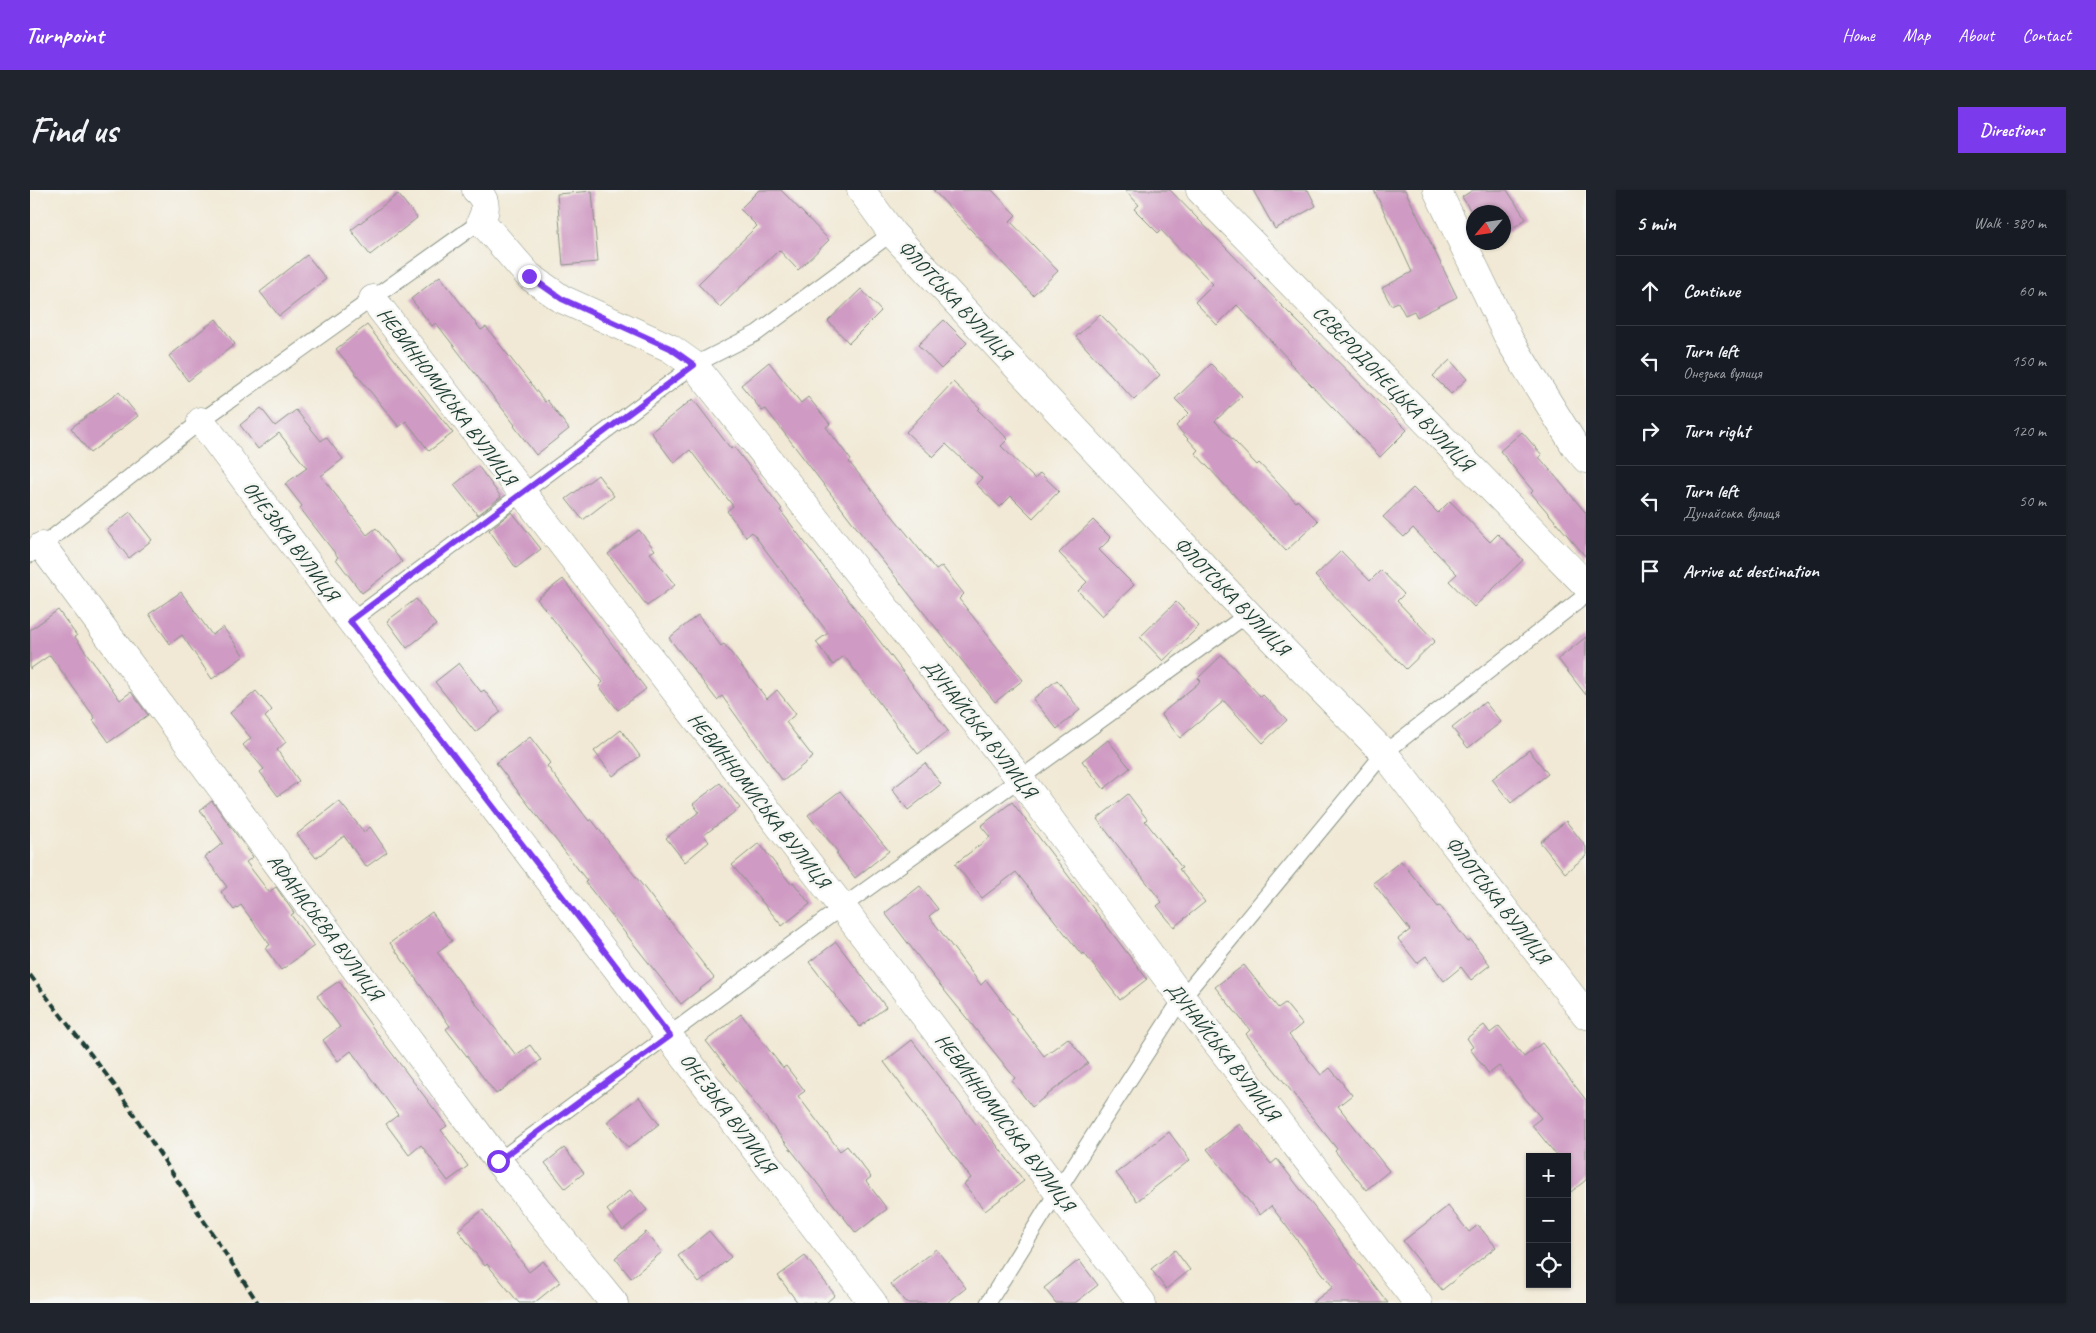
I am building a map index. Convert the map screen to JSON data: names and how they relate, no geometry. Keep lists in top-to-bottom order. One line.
{"streets":{"street":["ФЛОТСЬКА ВУЛИЦЯ","СЄВЄРОДОНЕЦЬКА ВУЛИЦЯ","НЕВИННОМИСЬКА ВУЛИЦЯ","ОНЕЗЬКА ВУЛИЦЯ","ДУНАЙСЬКА ВУЛИЦЯ","АФАНАСЬЄВА ВУЛИЦЯ"]},"north":"bottom left","page":{"header":"Turnpoint","nav":["Home","Map","About","Contact"],"buttons":"Directions","title":"Find us","heading":["5 min","Walk · 380 m"],"list":[["Continue","60 m"],["Turn left","Онезька вулиця","150 m"],["Turn right","120 m"],["Turn left","Дунайська вулиця","50 m"],"Arrive at destination"],"map_buttons":["+","−"]}}
